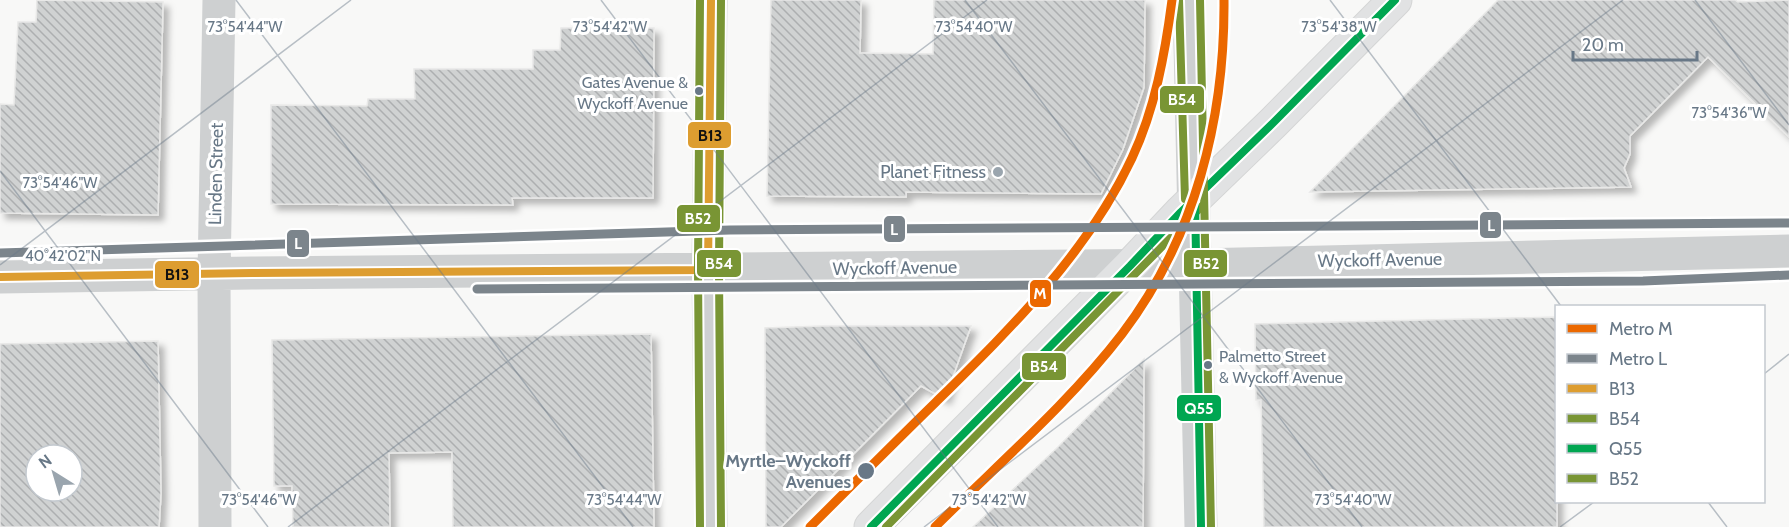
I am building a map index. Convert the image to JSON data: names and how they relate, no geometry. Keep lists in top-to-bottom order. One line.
{"streets":{"street":["Linden Street","Wyckoff Avenue"]},"crossings":[["Linden Street","Wyckoff Avenue"]],"places":["Gates Avenue & Wyckoff Avenue","Planet Fitness","Palmetto Street & Wyckoff Avenue","Myrtle–Wyckoff Avenues"],"lines":["metro line M","transit line B13","transit line B54","transit line Q55","transit line B52","metro line L"],"legend":["Metro M","Metro L","B13","B54","Q55","B52"],"scale_bar":"20 m","north":"top left","coordinates":["73°54'44\"W","73°54'42\"W","73°54'40\"W","73°54'38\"W","73°54'36\"W","73°54'46\"W","40°42'02\"N"]}
